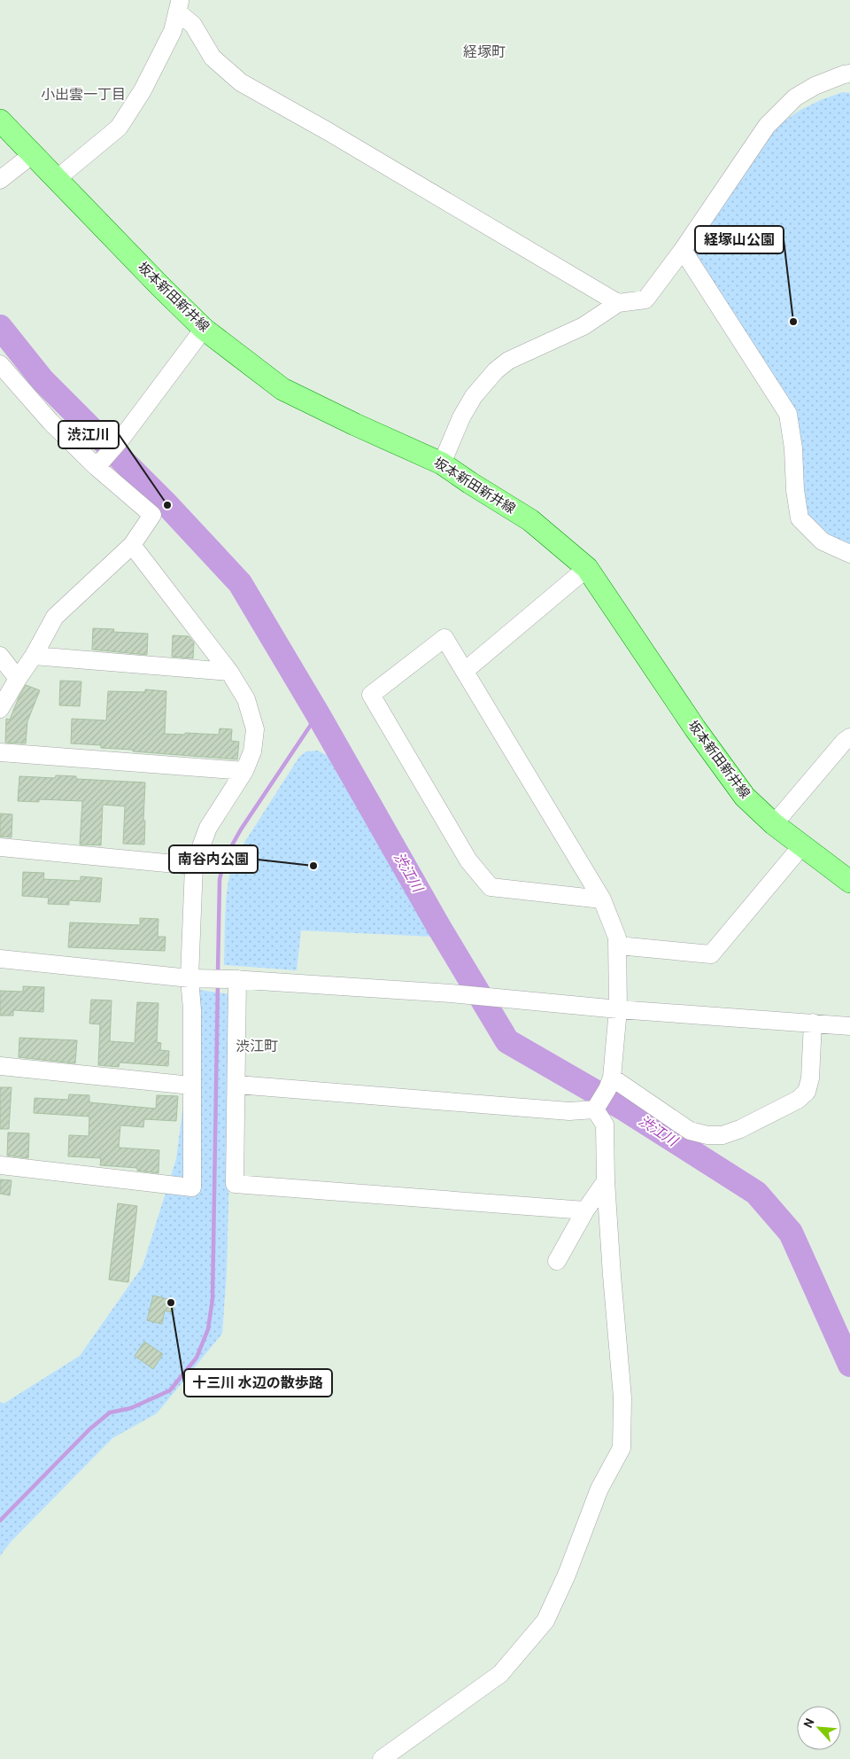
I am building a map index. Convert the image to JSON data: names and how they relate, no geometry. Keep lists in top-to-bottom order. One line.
{"streets":{"main road":["坂本新田新井線"]},"districts":["経塚町","小出雲一丁目","渋江町"],"water":["渋江川"],"places":["経塚山公園","渋江川","南谷内公園","十三川 水辺の散歩路"],"north":"top left"}
